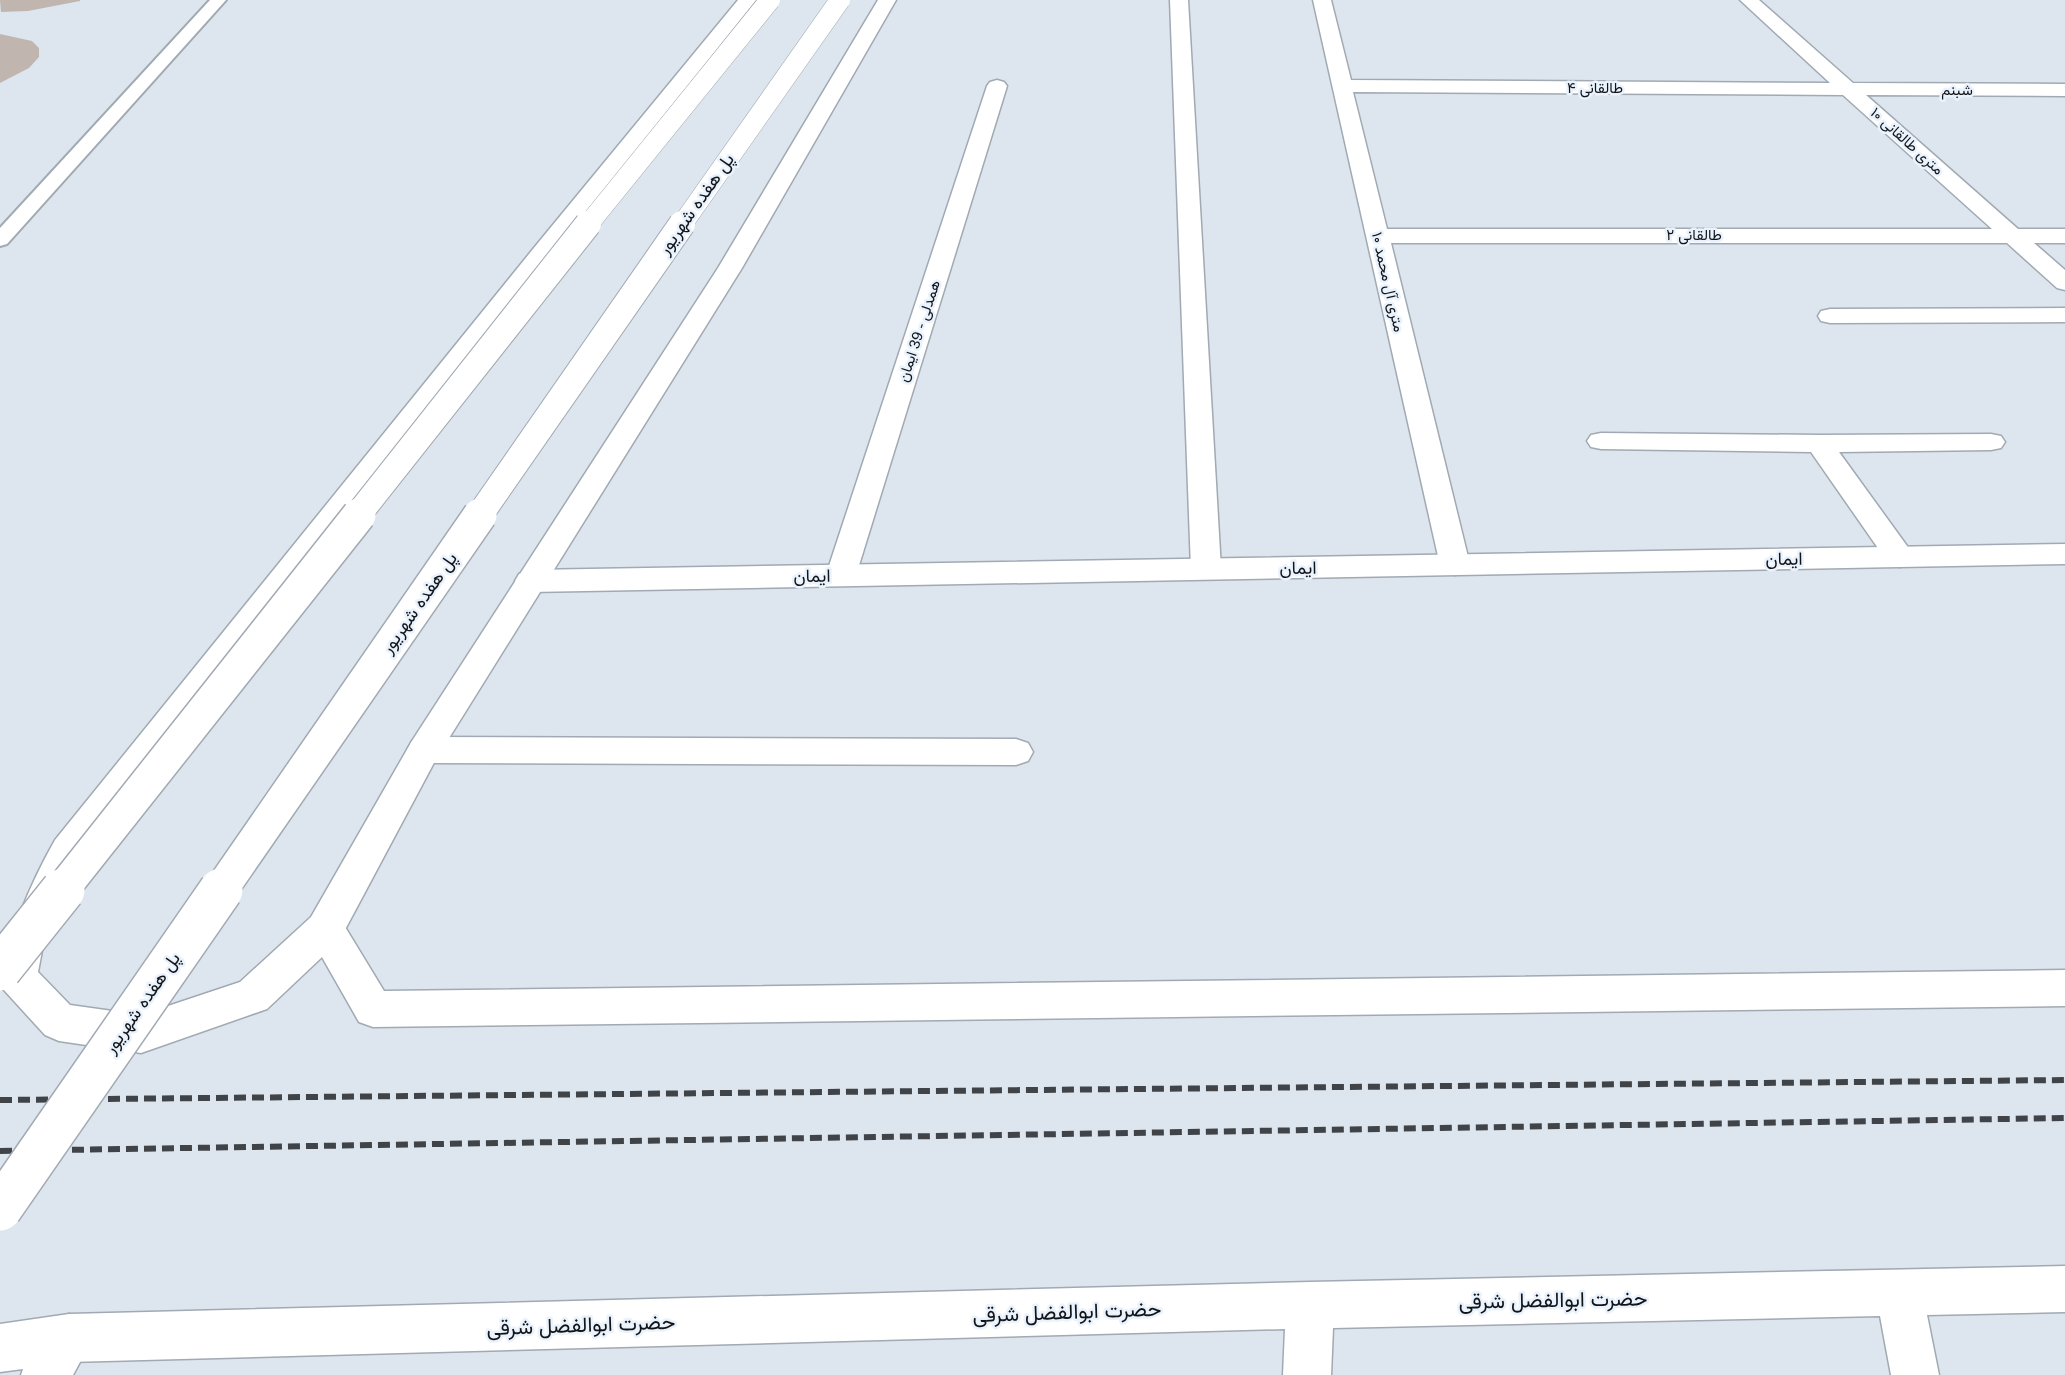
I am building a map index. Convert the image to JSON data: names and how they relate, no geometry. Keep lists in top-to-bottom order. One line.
{"streets":{"street":["طالقانی ۴","شبنم","۱۰ متری طالقانی","پل هفده شهریور","طالقانی ۲","۱۰ متری آل محمد","همدلی - 39 ایمان","ایمان","حضرت ابوالفضل شرقی"]},"crossings":[["طالقانی ۴","شبنم"],["طالقانی ۴","۱۰ متری طالقانی"],["طالقانی ۴","۱۰ متری آل محمد"],["شبنم","۱۰ متری طالقانی"],["۱۰ متری طالقانی","طالقانی ۲"],["طالقانی ۲","۱۰ متری آل محمد"],["۱۰ متری آل محمد","ایمان"],["همدلی - 39 ایمان","ایمان"]]}
